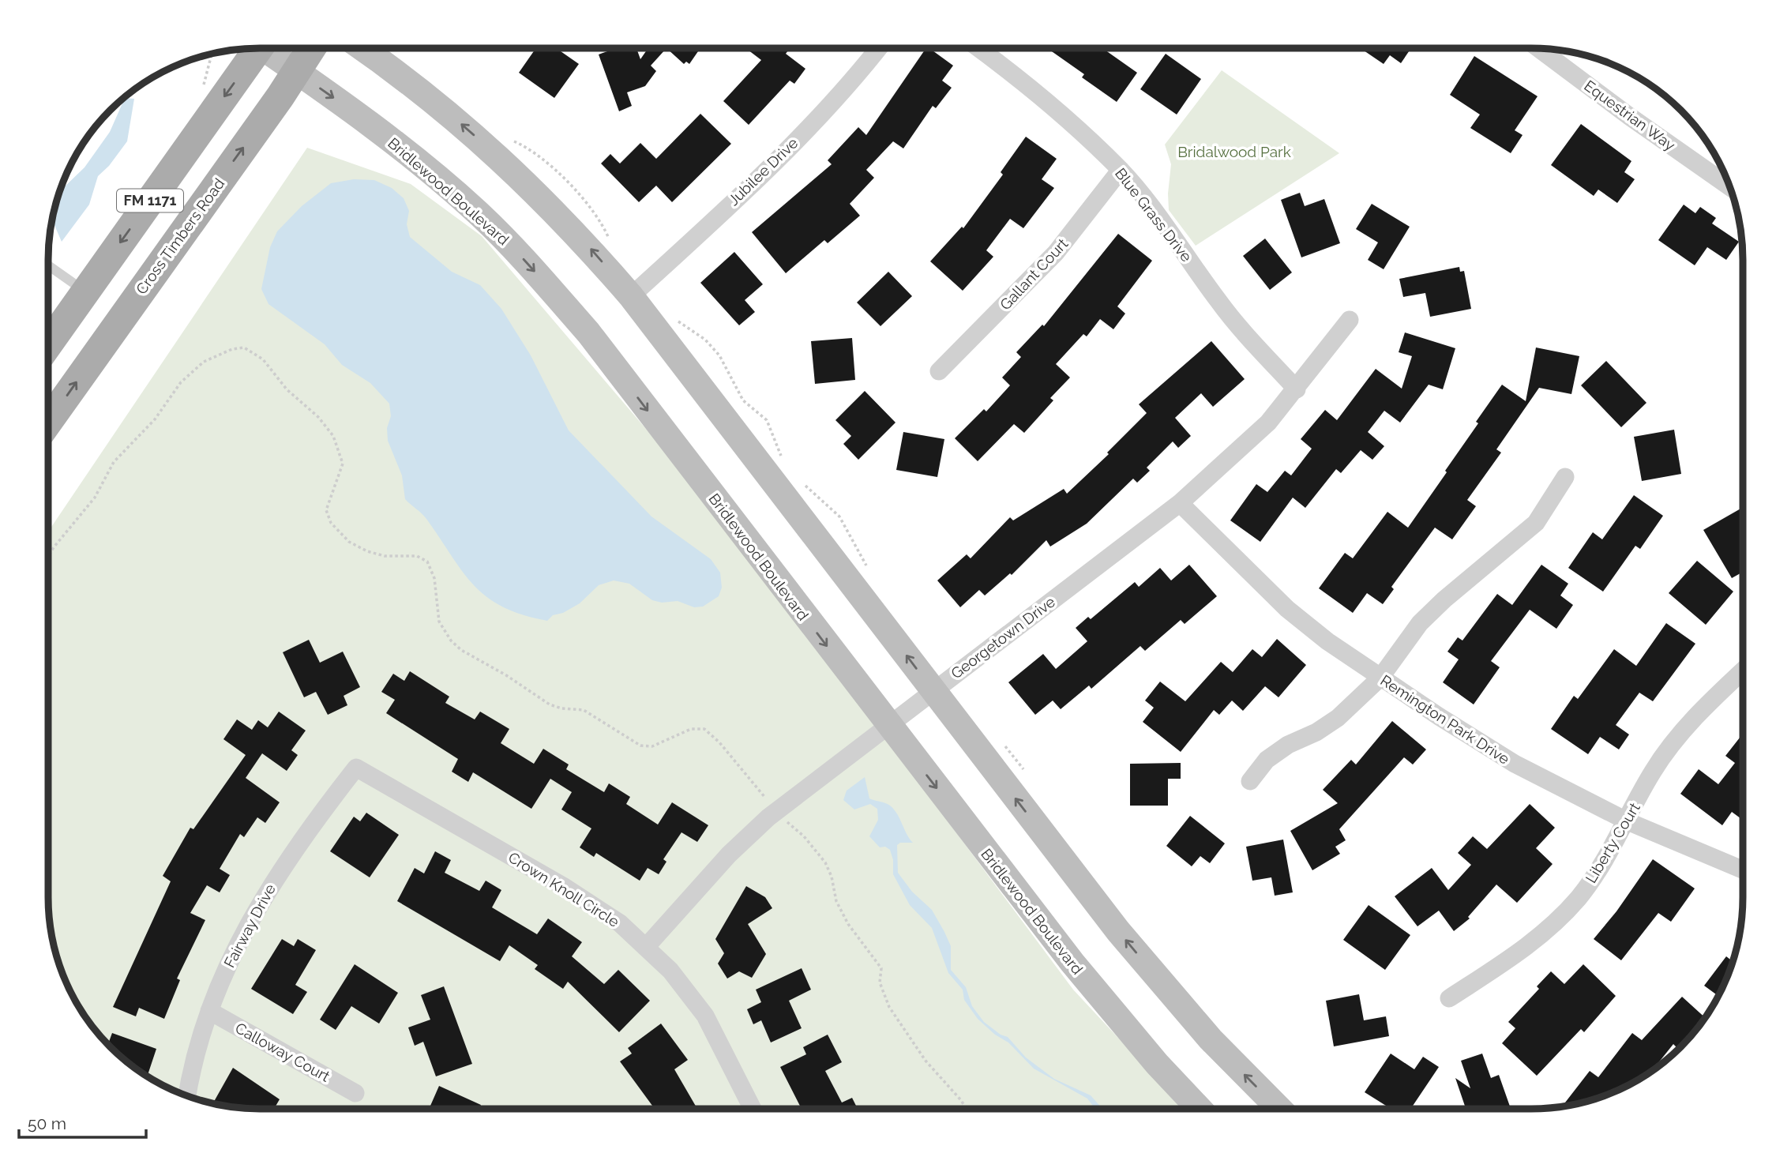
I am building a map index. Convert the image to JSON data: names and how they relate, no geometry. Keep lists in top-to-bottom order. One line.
{"streets":{"main road":["Bridlewood Boulevard","FM 1171","Cross Timbers Road"],"street":["Equestrian Way","Jubilee Drive","Blue Grass Drive","Gallant Court","Georgetown Drive","Remington Park Drive","Liberty Court","Crown Knoll Circle","Fairway Drive","Calloway Court"]},"crossings":[["Bridlewood Boulevard","Cross Timbers Road"],["Bridlewood Boulevard","Georgetown Drive"],["Blue Grass Drive","Gallant Court"],["Blue Grass Drive","Georgetown Drive"],["Georgetown Drive","Remington Park Drive"],["Georgetown Drive","Crown Knoll Circle"],["Remington Park Drive","Liberty Court"],["Crown Knoll Circle","Fairway Drive"],["Fairway Drive","Calloway Court"]],"parks":["Bridalwood Park"],"scale_bar":"50 m"}
